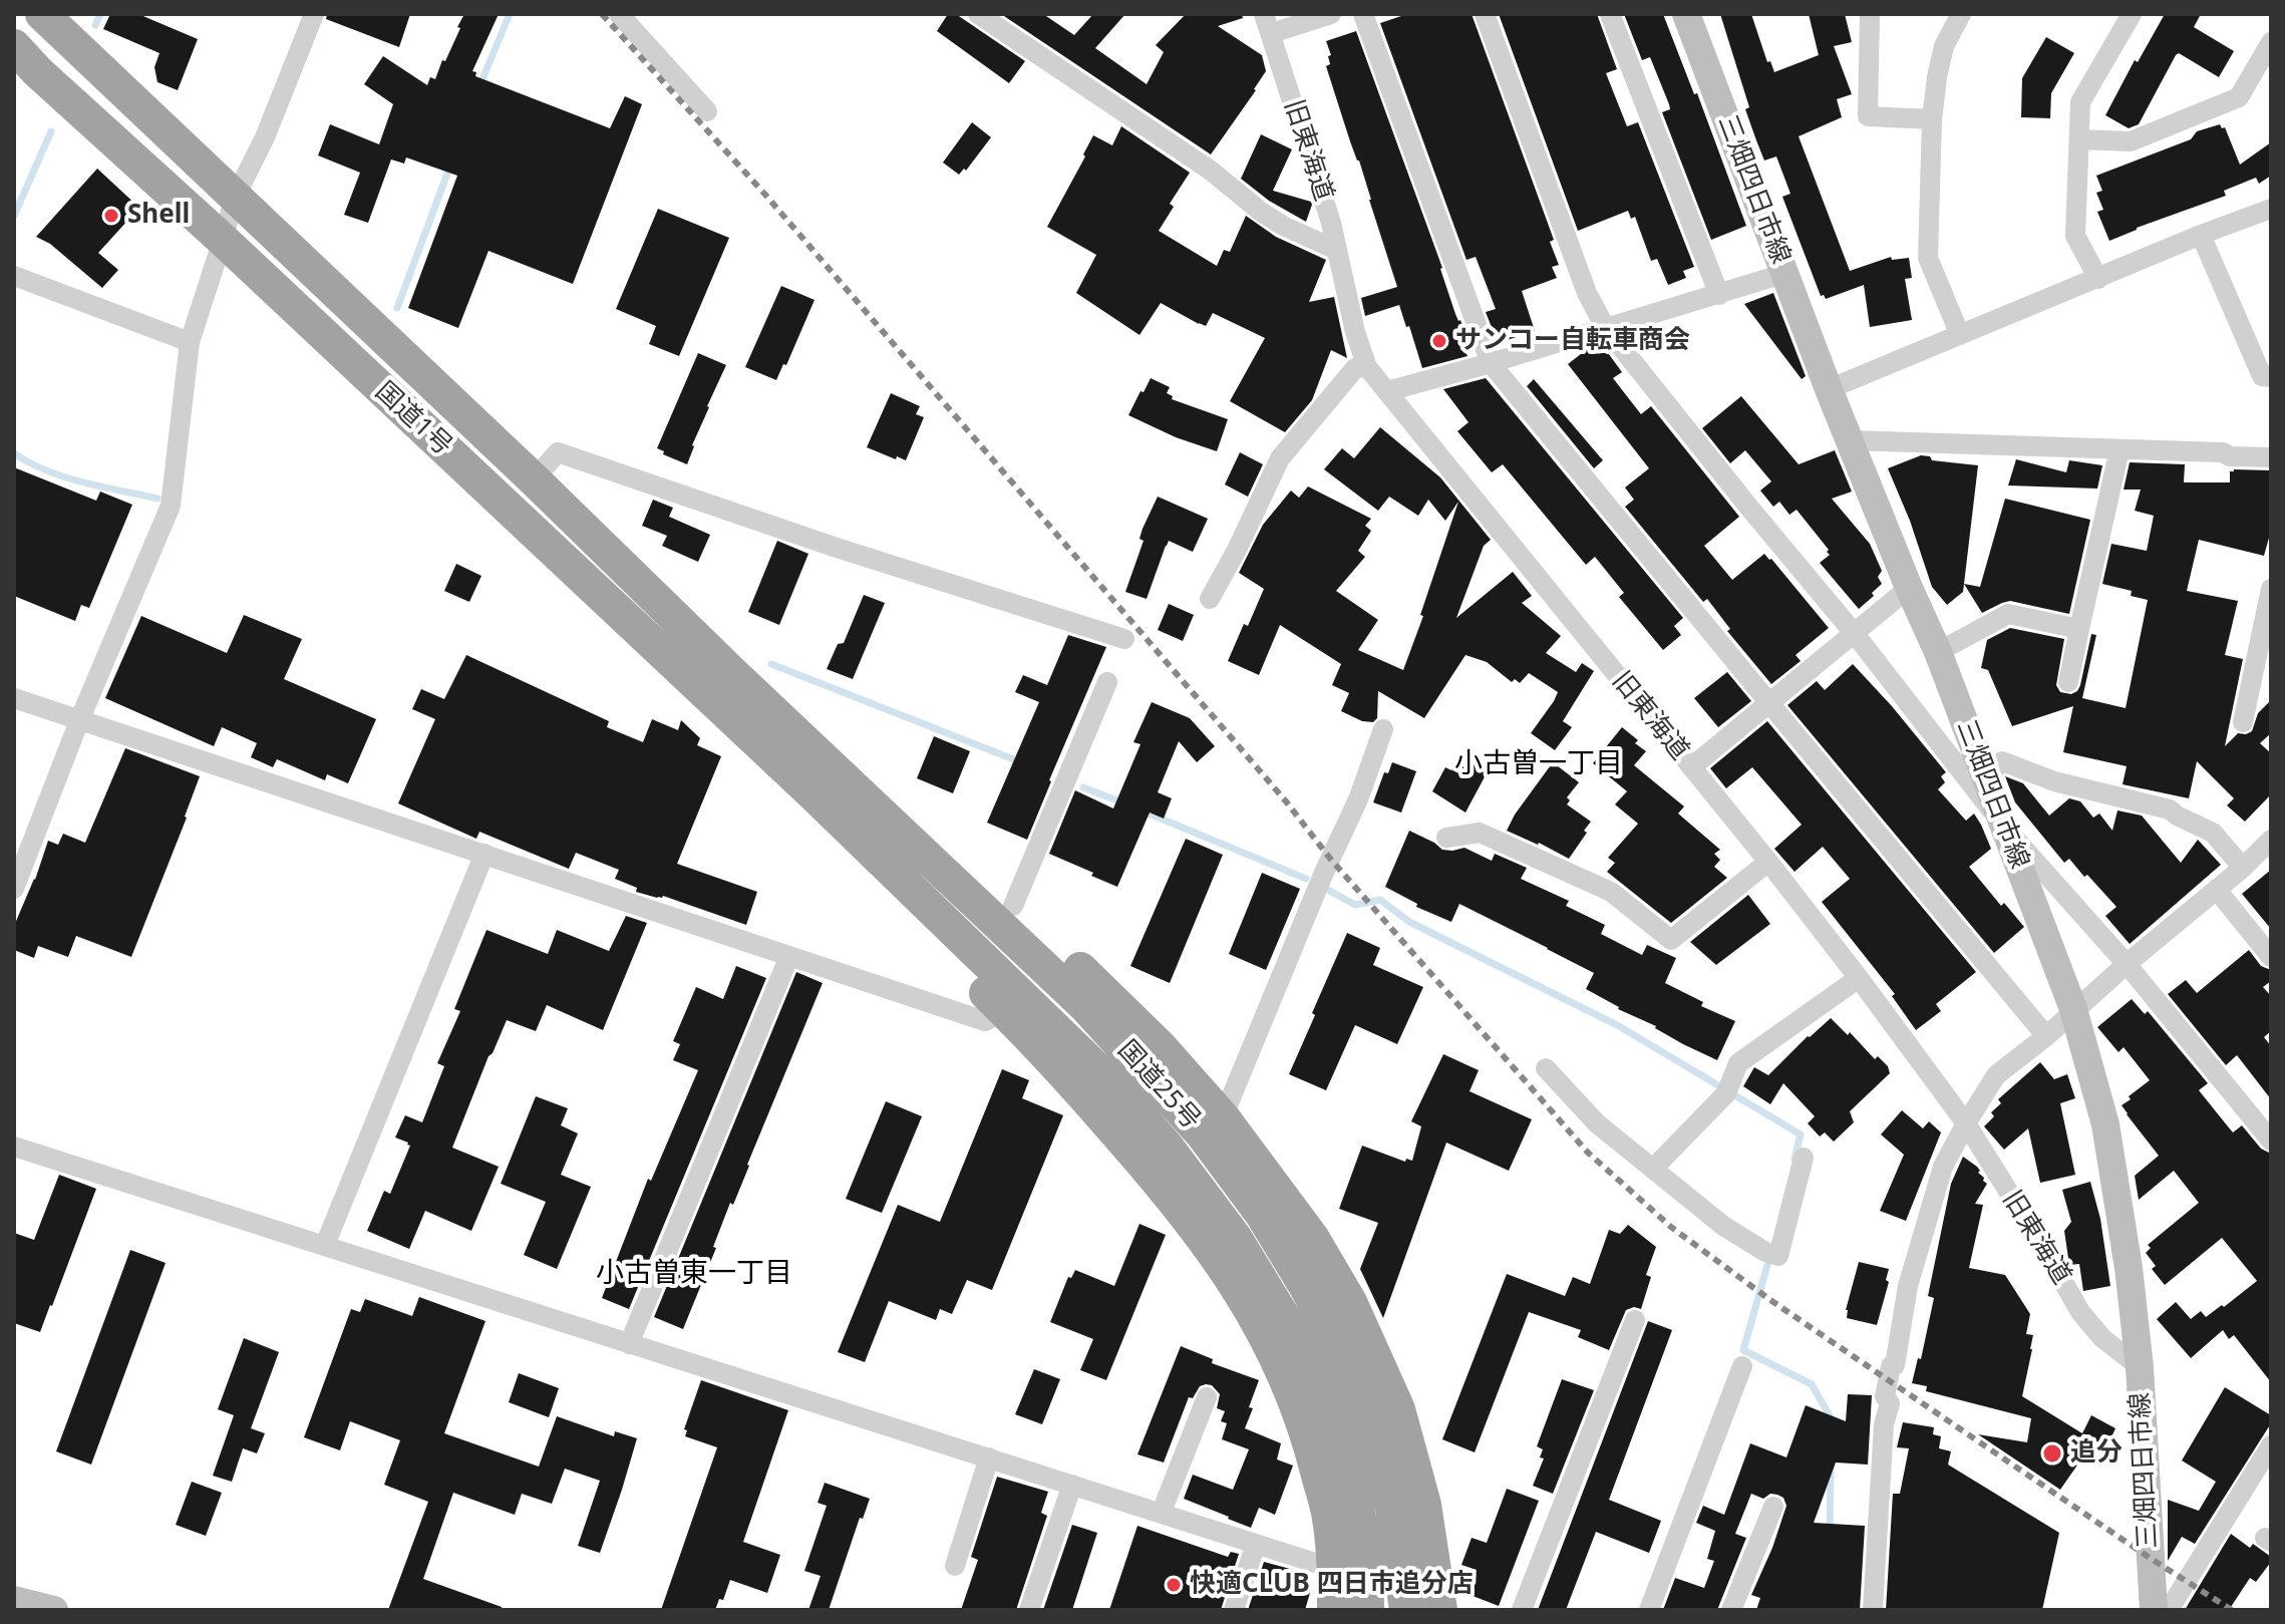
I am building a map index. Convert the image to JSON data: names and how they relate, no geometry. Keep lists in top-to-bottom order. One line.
{"streets":{"highway":["国道1号","国道25号"],"main road":["三畑四日市線"],"street":["旧東海道"]},"crossings":[["旧東海道","三畑四日市線"],["国道1号","国道25号"]],"districts":["小古曽一丁目","小古曽東一丁目"],"places":["Shell","サンコー自転車商会","追分","快適CLUB 四日市追分店"]}
